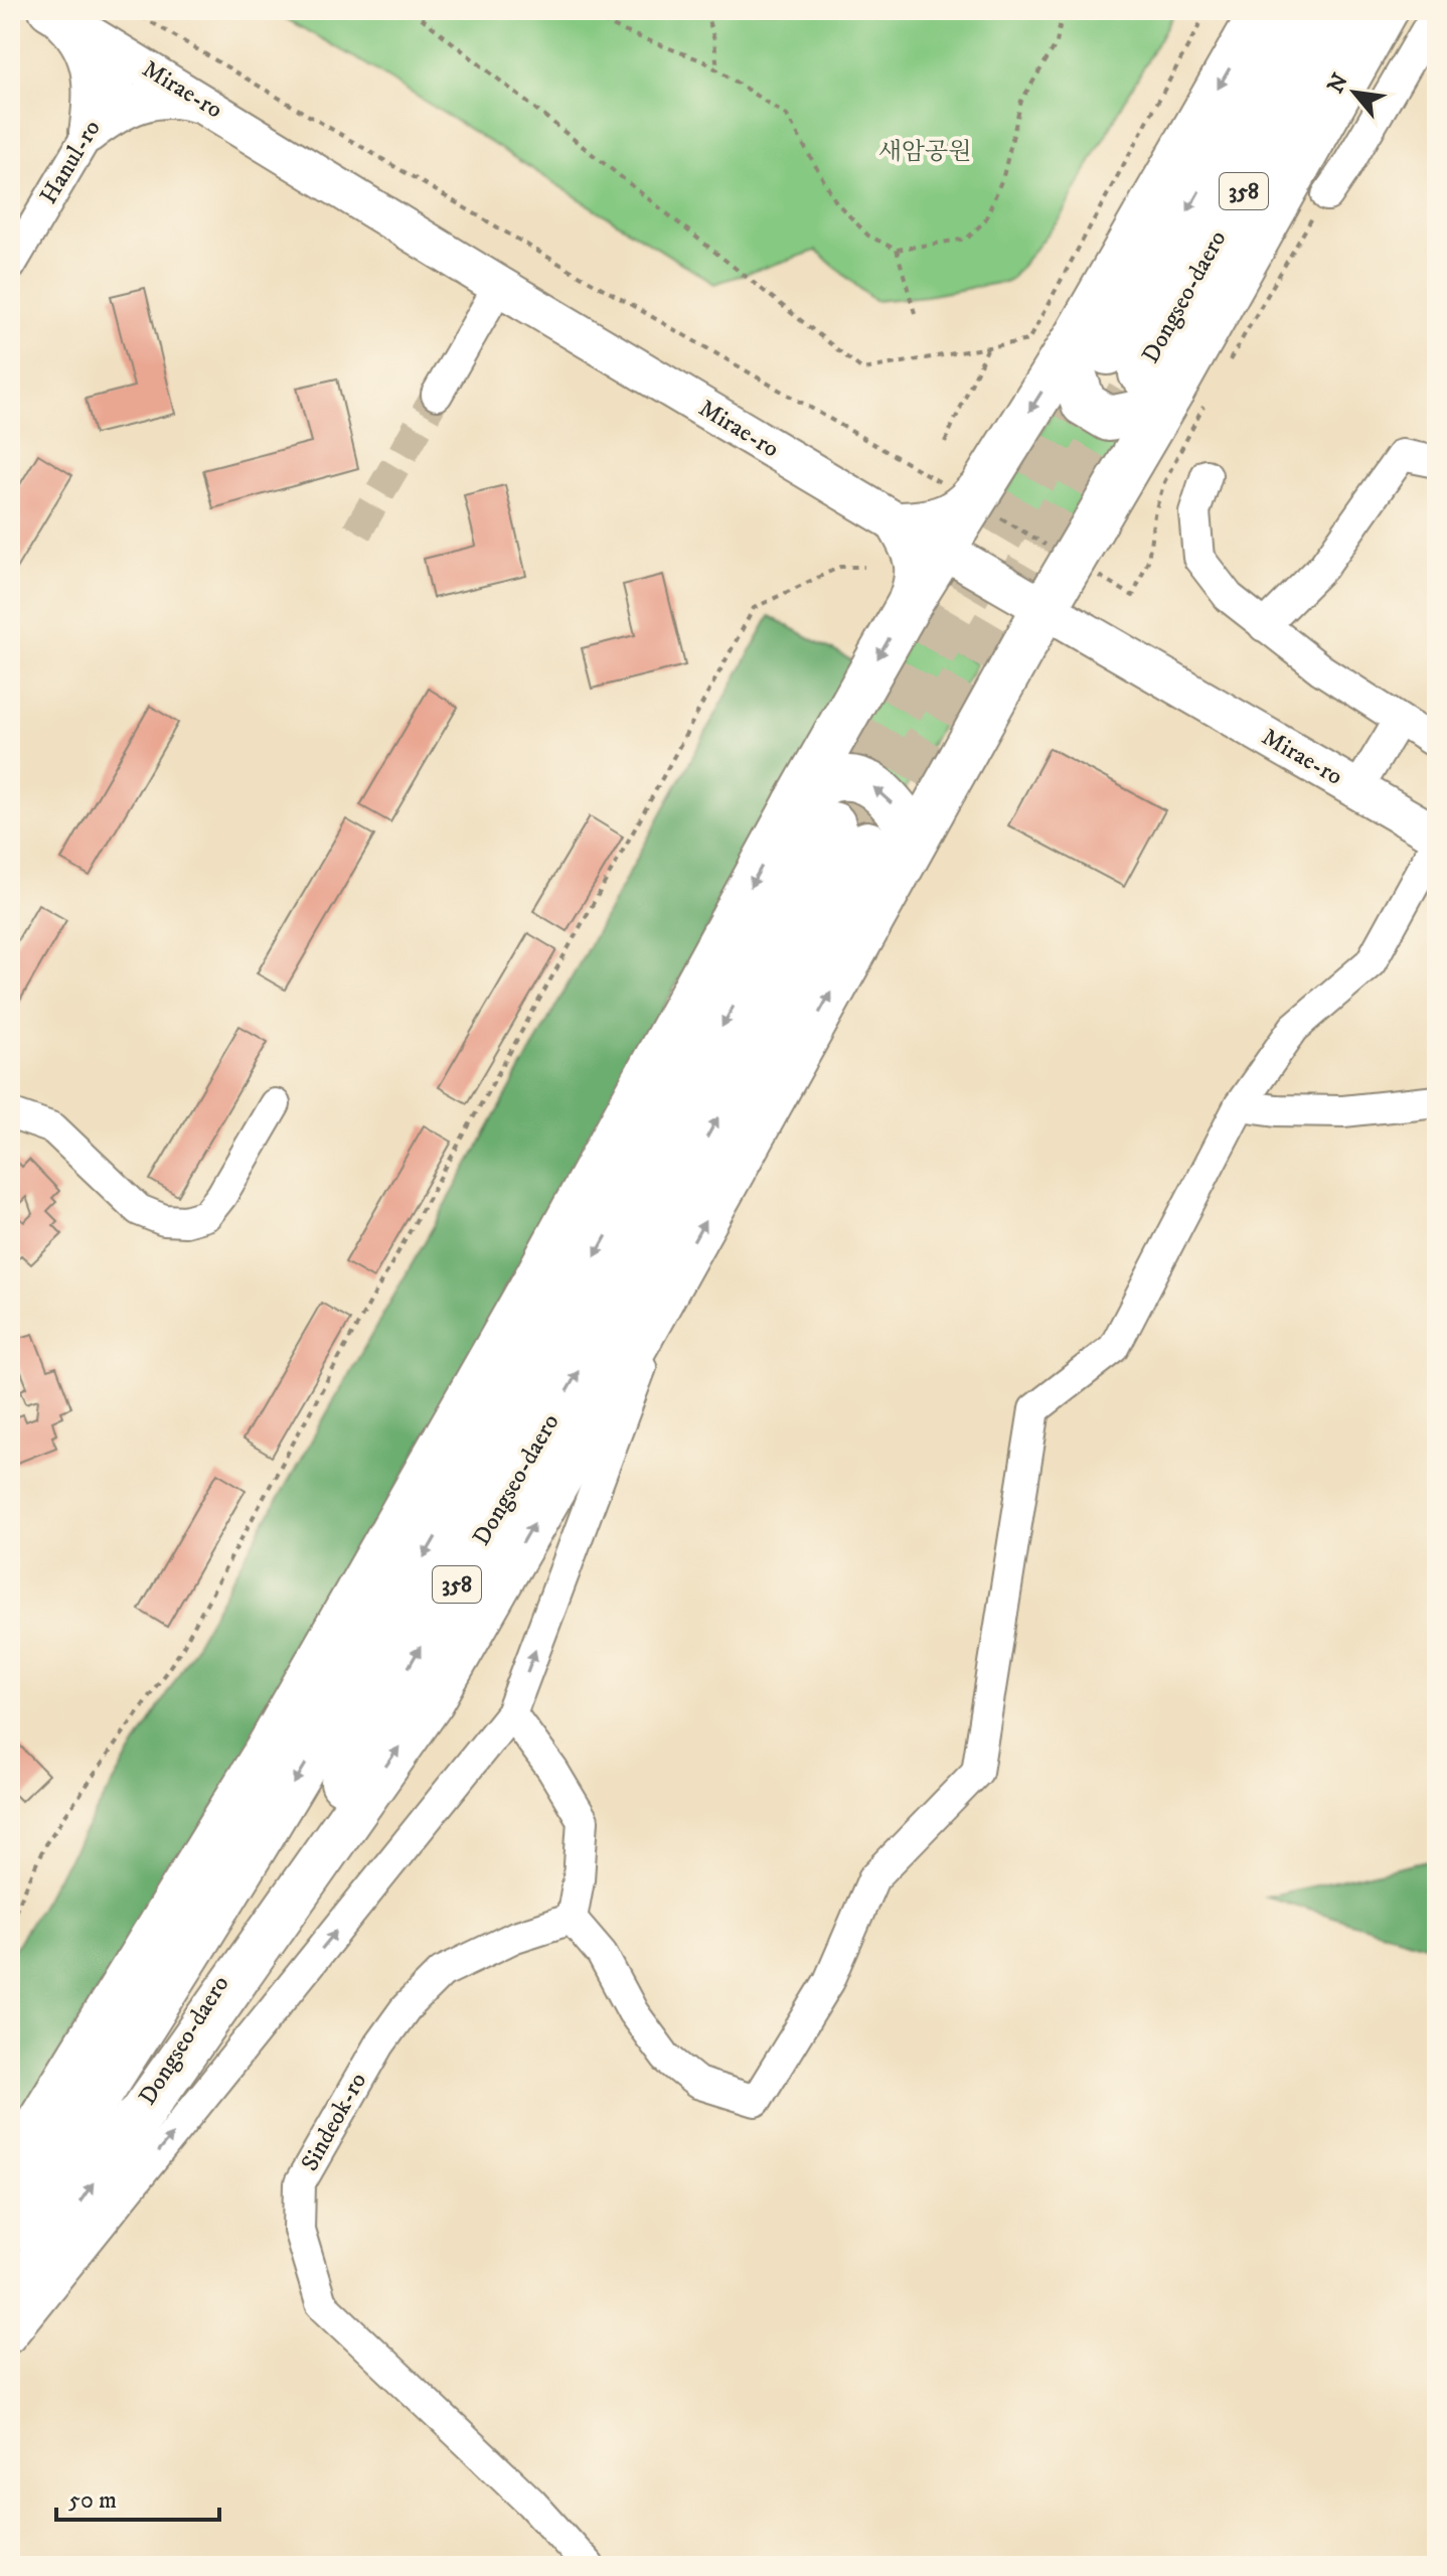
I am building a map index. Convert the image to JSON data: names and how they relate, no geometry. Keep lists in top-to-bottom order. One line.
{"streets":{"highway":["358","Dongseo-daero"],"main road":["Mirae-ro"],"street":["Hanul-ro","Sindeok-ro"]},"crossings":[["Mirae-ro","Hanul-ro"]],"parks":["새암공원"],"scale_bar":"50 m","north":"top left"}
